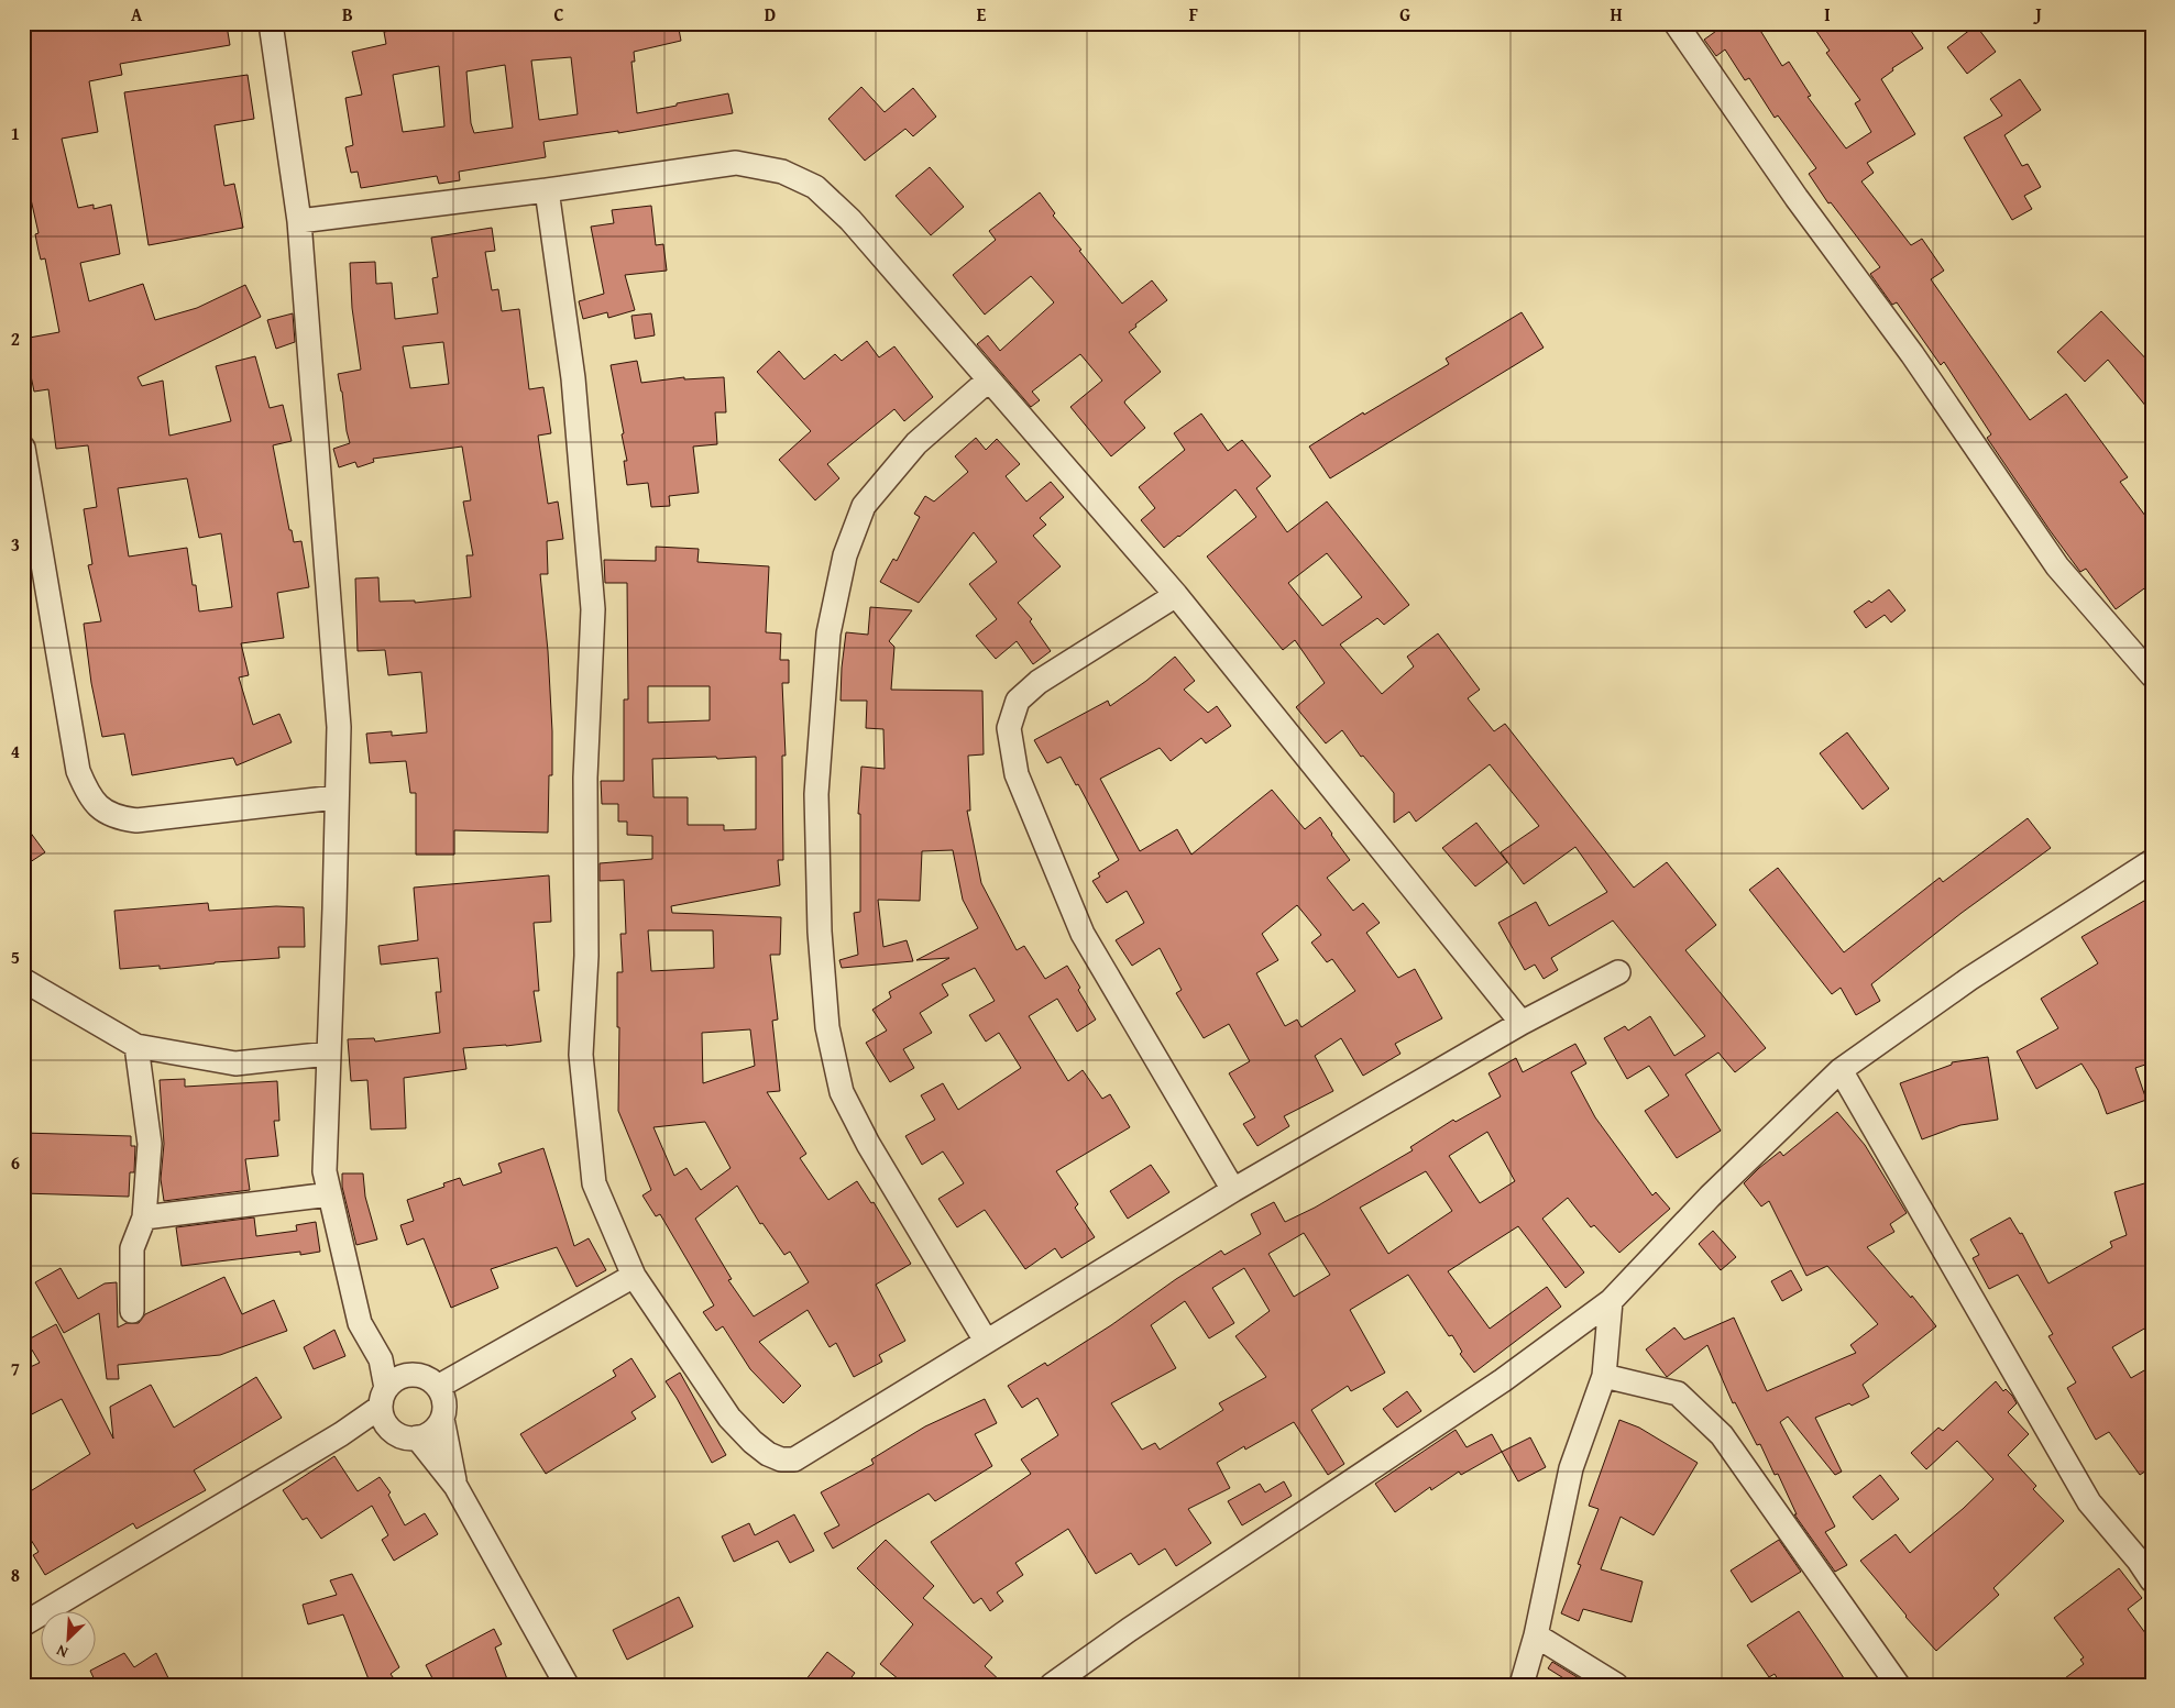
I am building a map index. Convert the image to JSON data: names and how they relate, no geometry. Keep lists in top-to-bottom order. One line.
{"north":"bottom left","grid":{"columns":["A","B","C","D","E","F","G","H","I","J"],"rows":["1","2","3","4","5","6","7","8"]}}
